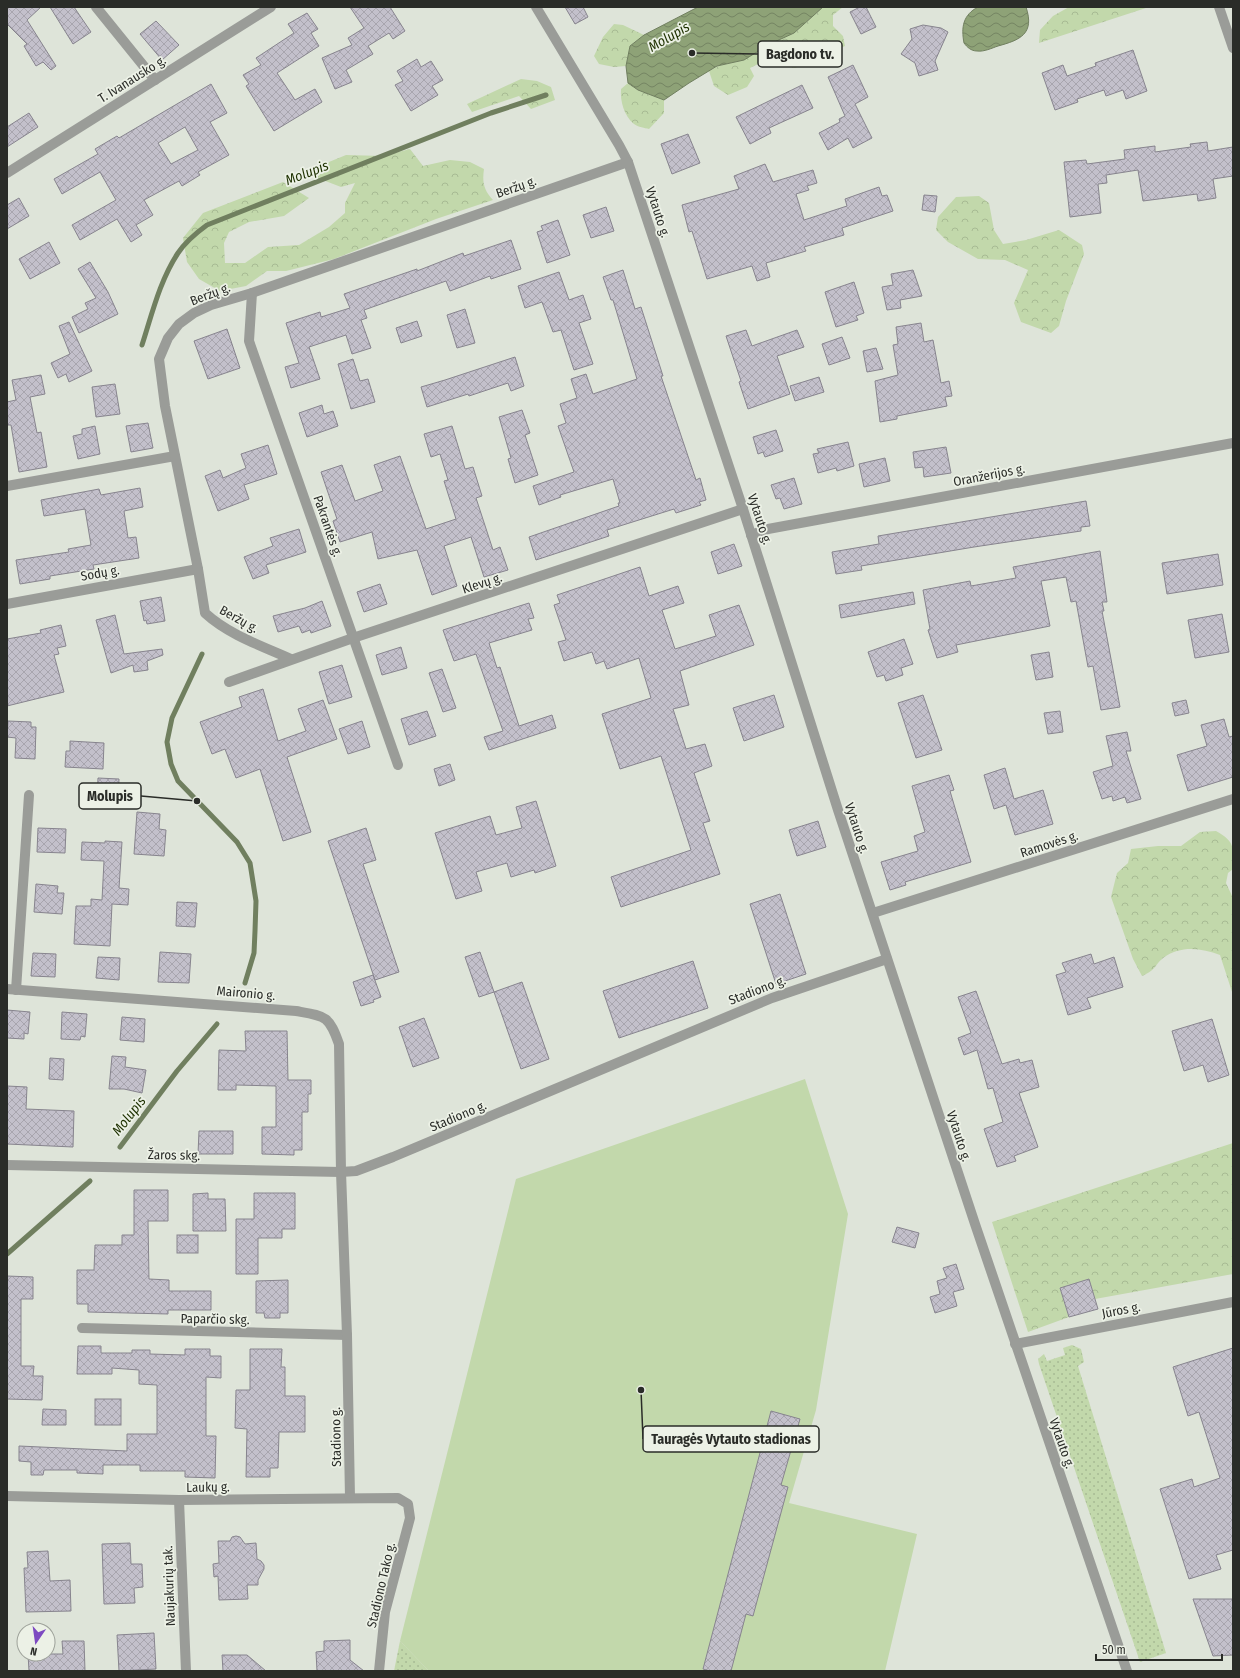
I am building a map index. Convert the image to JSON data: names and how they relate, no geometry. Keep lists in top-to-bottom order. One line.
{"streets":{"street":["T. Ivanausko g.","Beržų g.","Vytauto g.","Oranžerijos g.","Pakrantės g.","Sodų g.","Klevų g.","Ramovės g.","Stadiono g.","Maironio g.","Žaros skg.","Jūros g.","Paparčio skg.","Laukų g.","Stadiono Tako g.","Naujakurių tak."]},"crossings":[["Beržų g.","Vytauto g."],["Beržų g.","Pakrantės g."],["Beržų g.","Sodų g."],["Beržų g.","Klevų g."],["Vytauto g.","Oranžerijos g."],["Vytauto g.","Klevų g."],["Vytauto g.","Ramovės g."],["Vytauto g.","Stadiono g."],["Vytauto g.","Jūros g."],["Pakrantės g.","Klevų g."],["Stadiono g.","Maironio g."],["Stadiono g.","Žaros skg."],["Stadiono g.","Paparčio skg."],["Stadiono g.","Laukų g."],["Maironio g.","Žaros skg."],["Laukų g.","Stadiono Tako g."],["Laukų g.","Naujakurių tak."]],"water":["Molupis"],"places":["Bagdono tv.","Molupis","Tauragės Vytauto stadionas"],"scale_bar":"50 m","north":"bottom"}
